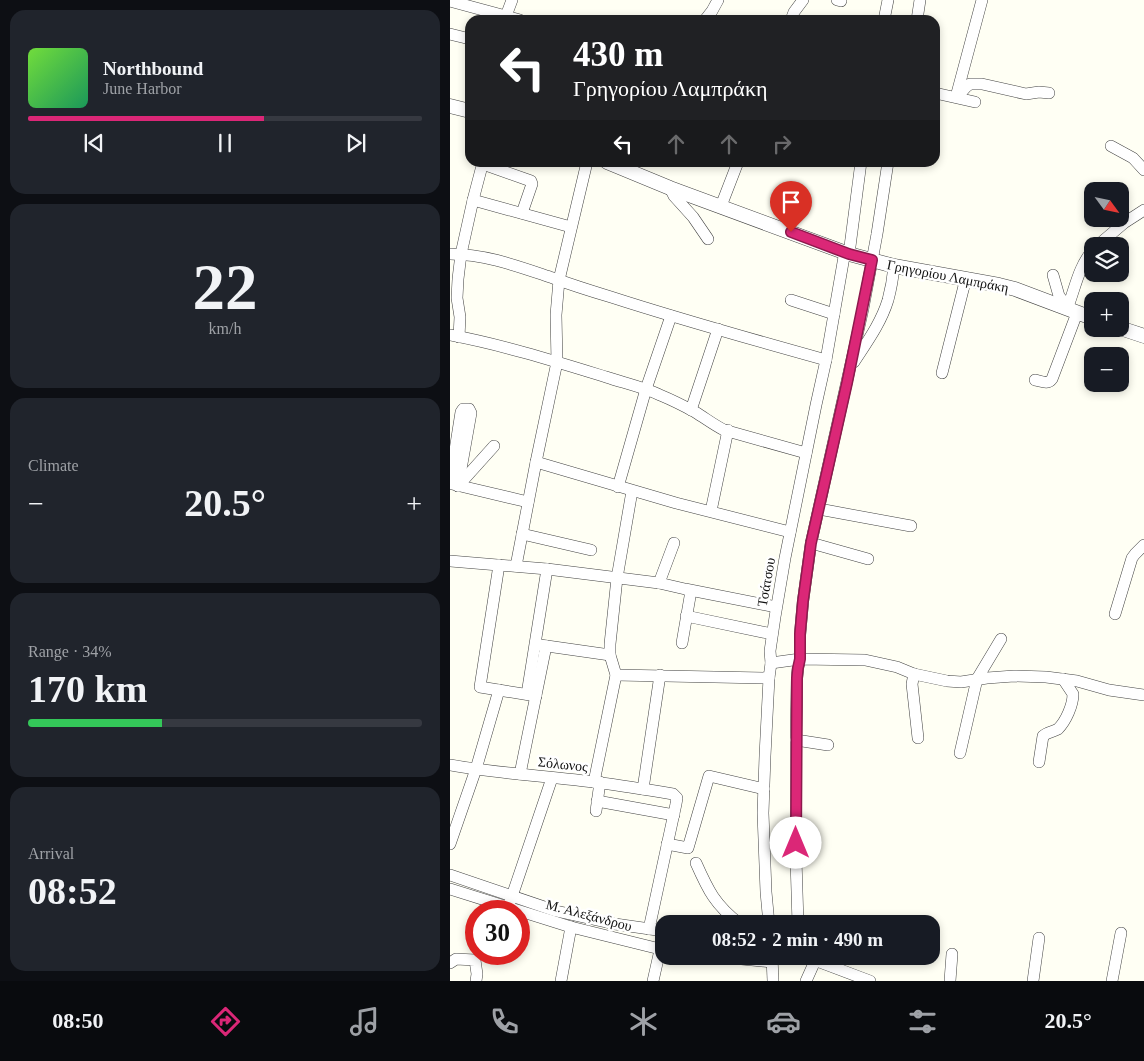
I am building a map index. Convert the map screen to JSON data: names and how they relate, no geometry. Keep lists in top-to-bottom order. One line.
{"streets":{"street":["Γρηγορίου Λαμπράκη","Τσάτσου","Σόλωνος","Μ. Αλεξάνδρου"]},"crossings":[["Γρηγορίου Λαμπράκη","Τσάτσου"]],"north":"bottom right","page":{"turn":["430 m","Γρηγορίου Λαμπράκη"],"song":["Northbound","June Harbor"],"map_buttons":["+","−"],"tile":[["22","km/h"],"Climate",["Range · 34%","170 km"],["Arrival","08:52"]],"heat":["−","20.5°","+"],"limit":"30","trip":"08:52 · 2 min · 490 m","tabs":["08:50","20.5°"]}}
